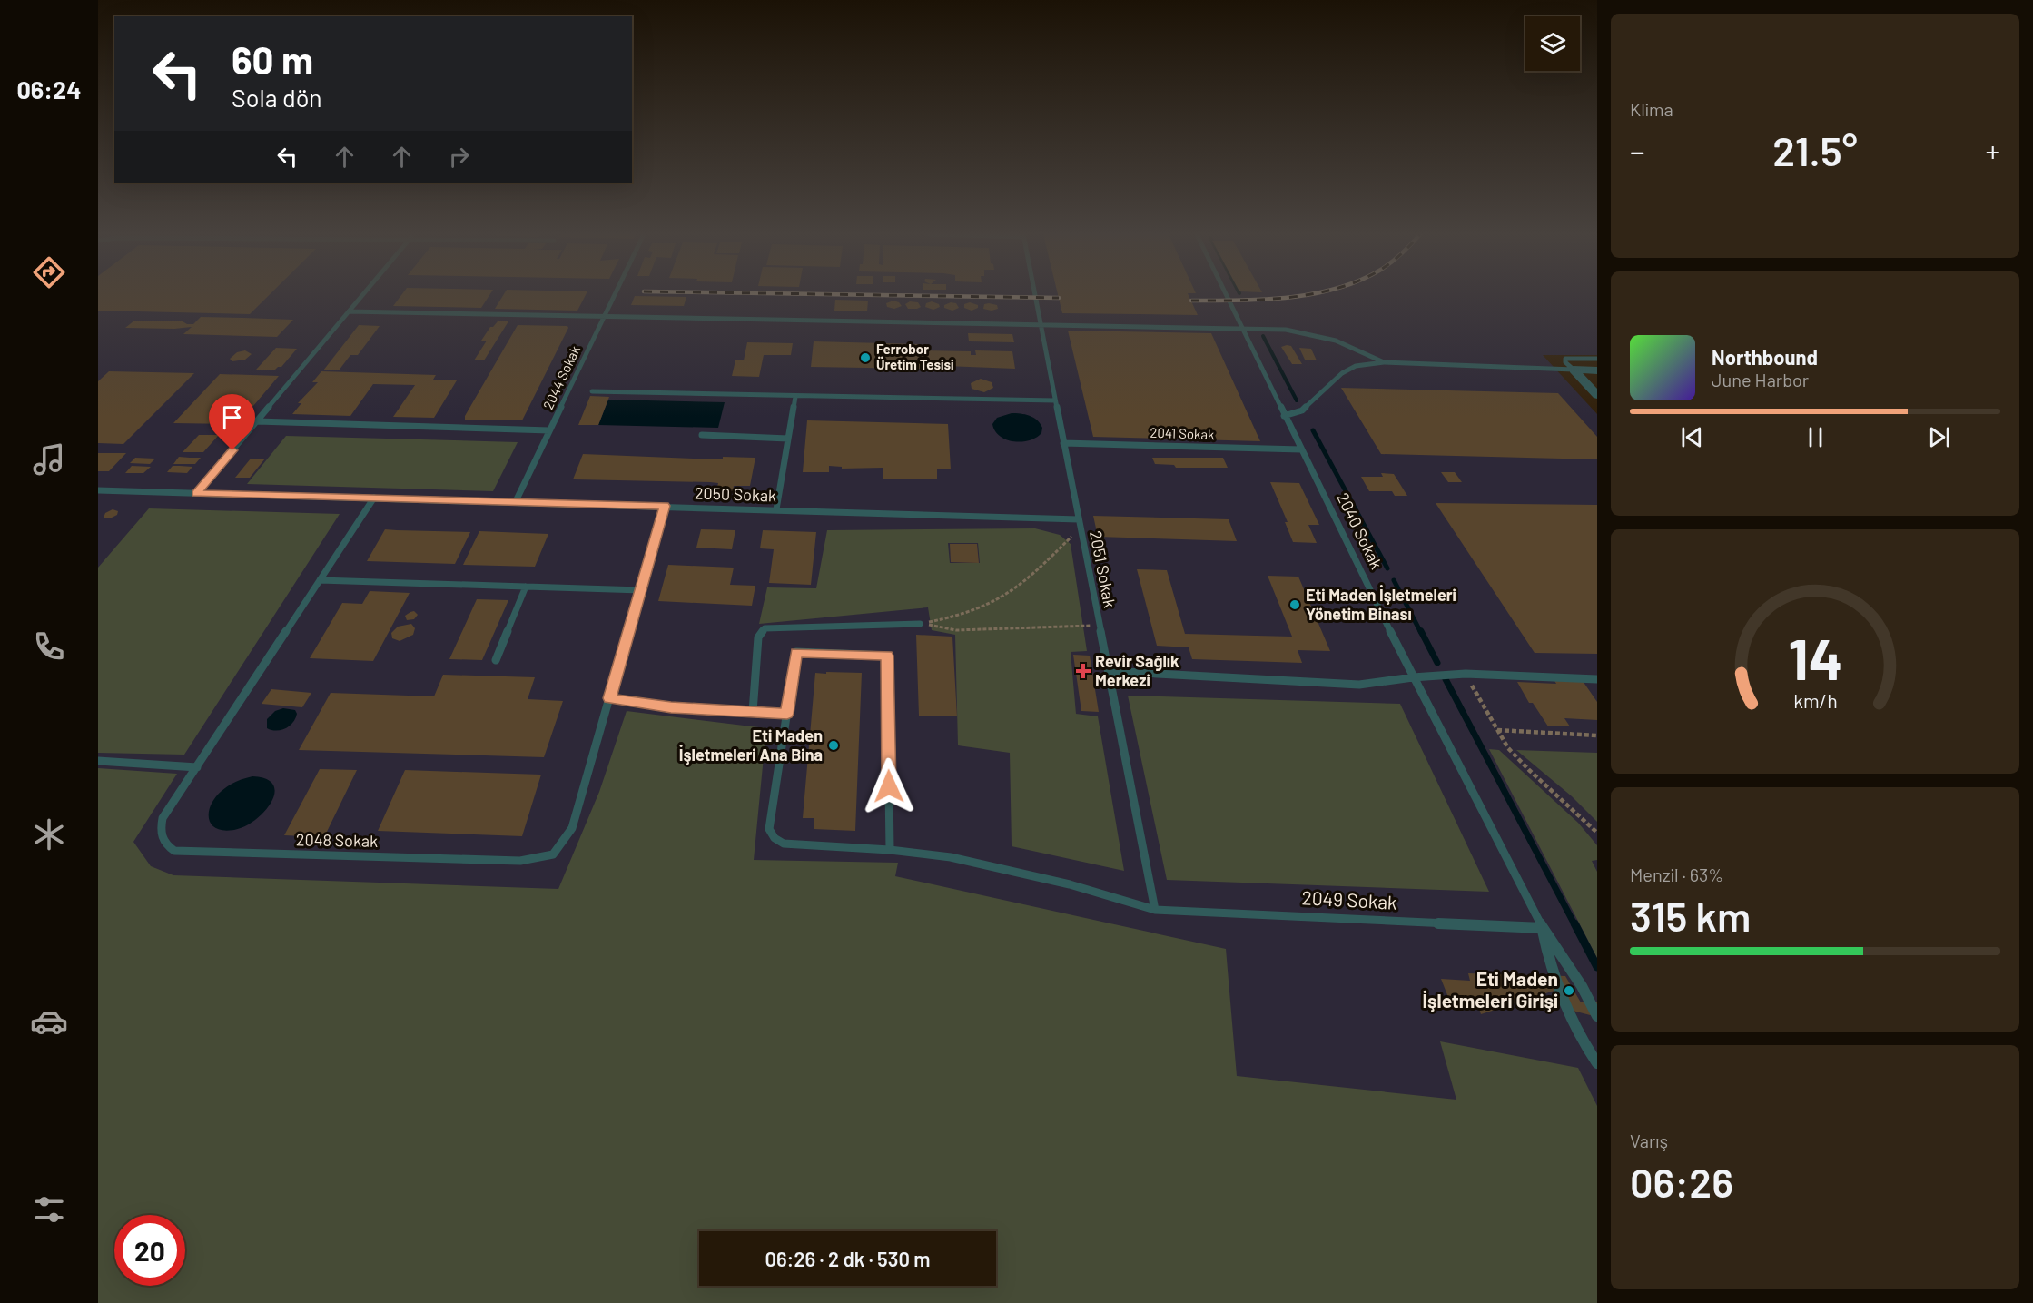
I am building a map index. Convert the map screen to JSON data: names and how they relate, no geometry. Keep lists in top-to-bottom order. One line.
{"streets":{"lane":["2044 Sokak","2041 Sokak","2050 Sokak","2040 Sokak","2051 Sokak","2048 Sokak","2049 Sokak"]},"crossings":[["2044 Sokak","2050 Sokak"],["2041 Sokak","2040 Sokak"],["2041 Sokak","2051 Sokak"],["2050 Sokak","2051 Sokak"],["2050 Sokak","2048 Sokak"],["2040 Sokak","2049 Sokak"],["2051 Sokak","2049 Sokak"]],"places":{"other":["Ferrobor Üretim Tesisi","Eti Maden İşletmeleri Yönetim Binası","Eti Maden İşletmeleri Ana Bina","Eti Maden İşletmeleri Girişi"],"health":["Revir Sağlık Merkezi"]},"page":{"tabs":"06:24","tile":["Klima",["Menzil · 63%","315 km"],["Varış","06:26"]],"turn":["60 m","Sola dön"],"heat":["−","21.5°","+"],"song":["Northbound","June Harbor"],"limit":"20","trip":"06:26 · 2 dk · 530 m","gauge":["14","km/h"]}}
